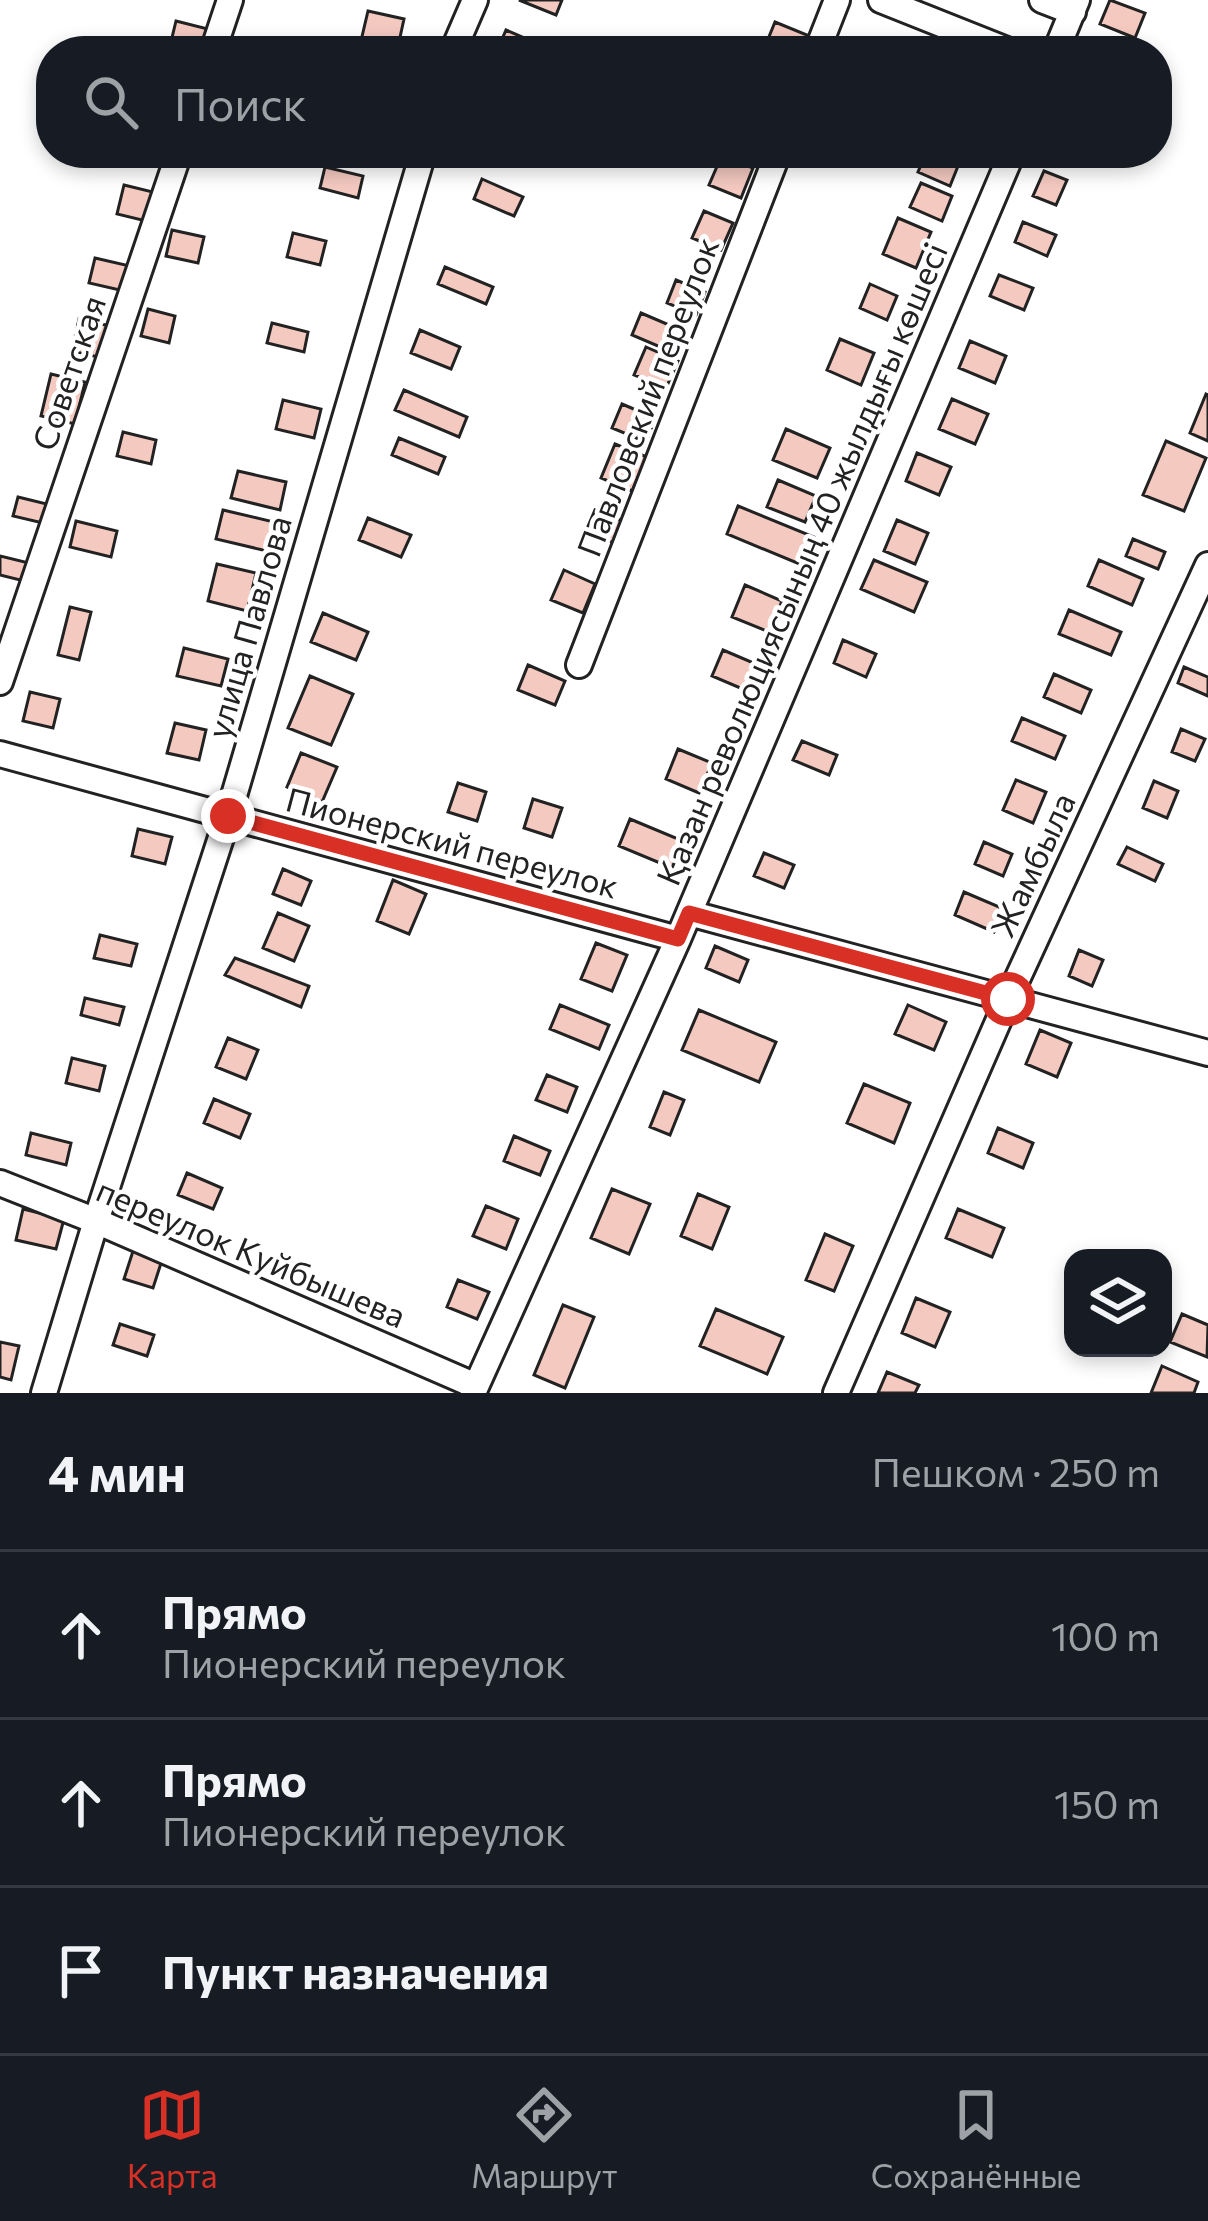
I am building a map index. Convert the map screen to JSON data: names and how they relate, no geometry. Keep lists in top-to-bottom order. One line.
{"streets":{"street":["Советская","Павловский переулок","Қазан революциясының 40 жылдығы көшесі","улица Павлова","Пионерский переулок","Жамбыла","переулок Куйбышева"]},"crossings":[["Қазан революциясының 40 жылдығы көшесі","Пионерский переулок"],["Қазан революциясының 40 жылдығы көшесі","переулок Куйбышева"],["улица Павлова","Пионерский переулок"],["улица Павлова","переулок Куйбышева"]],"page":{"search":"Поиск","heading":["4 мин","Пешком · 250 m"],"list":[["Прямо","Пионерский переулок","100 m"],["Прямо","Пионерский переулок","150 m"],"Пункт назначения"],"nav":["Карта","Маршрут","Сохранённые"]}}
